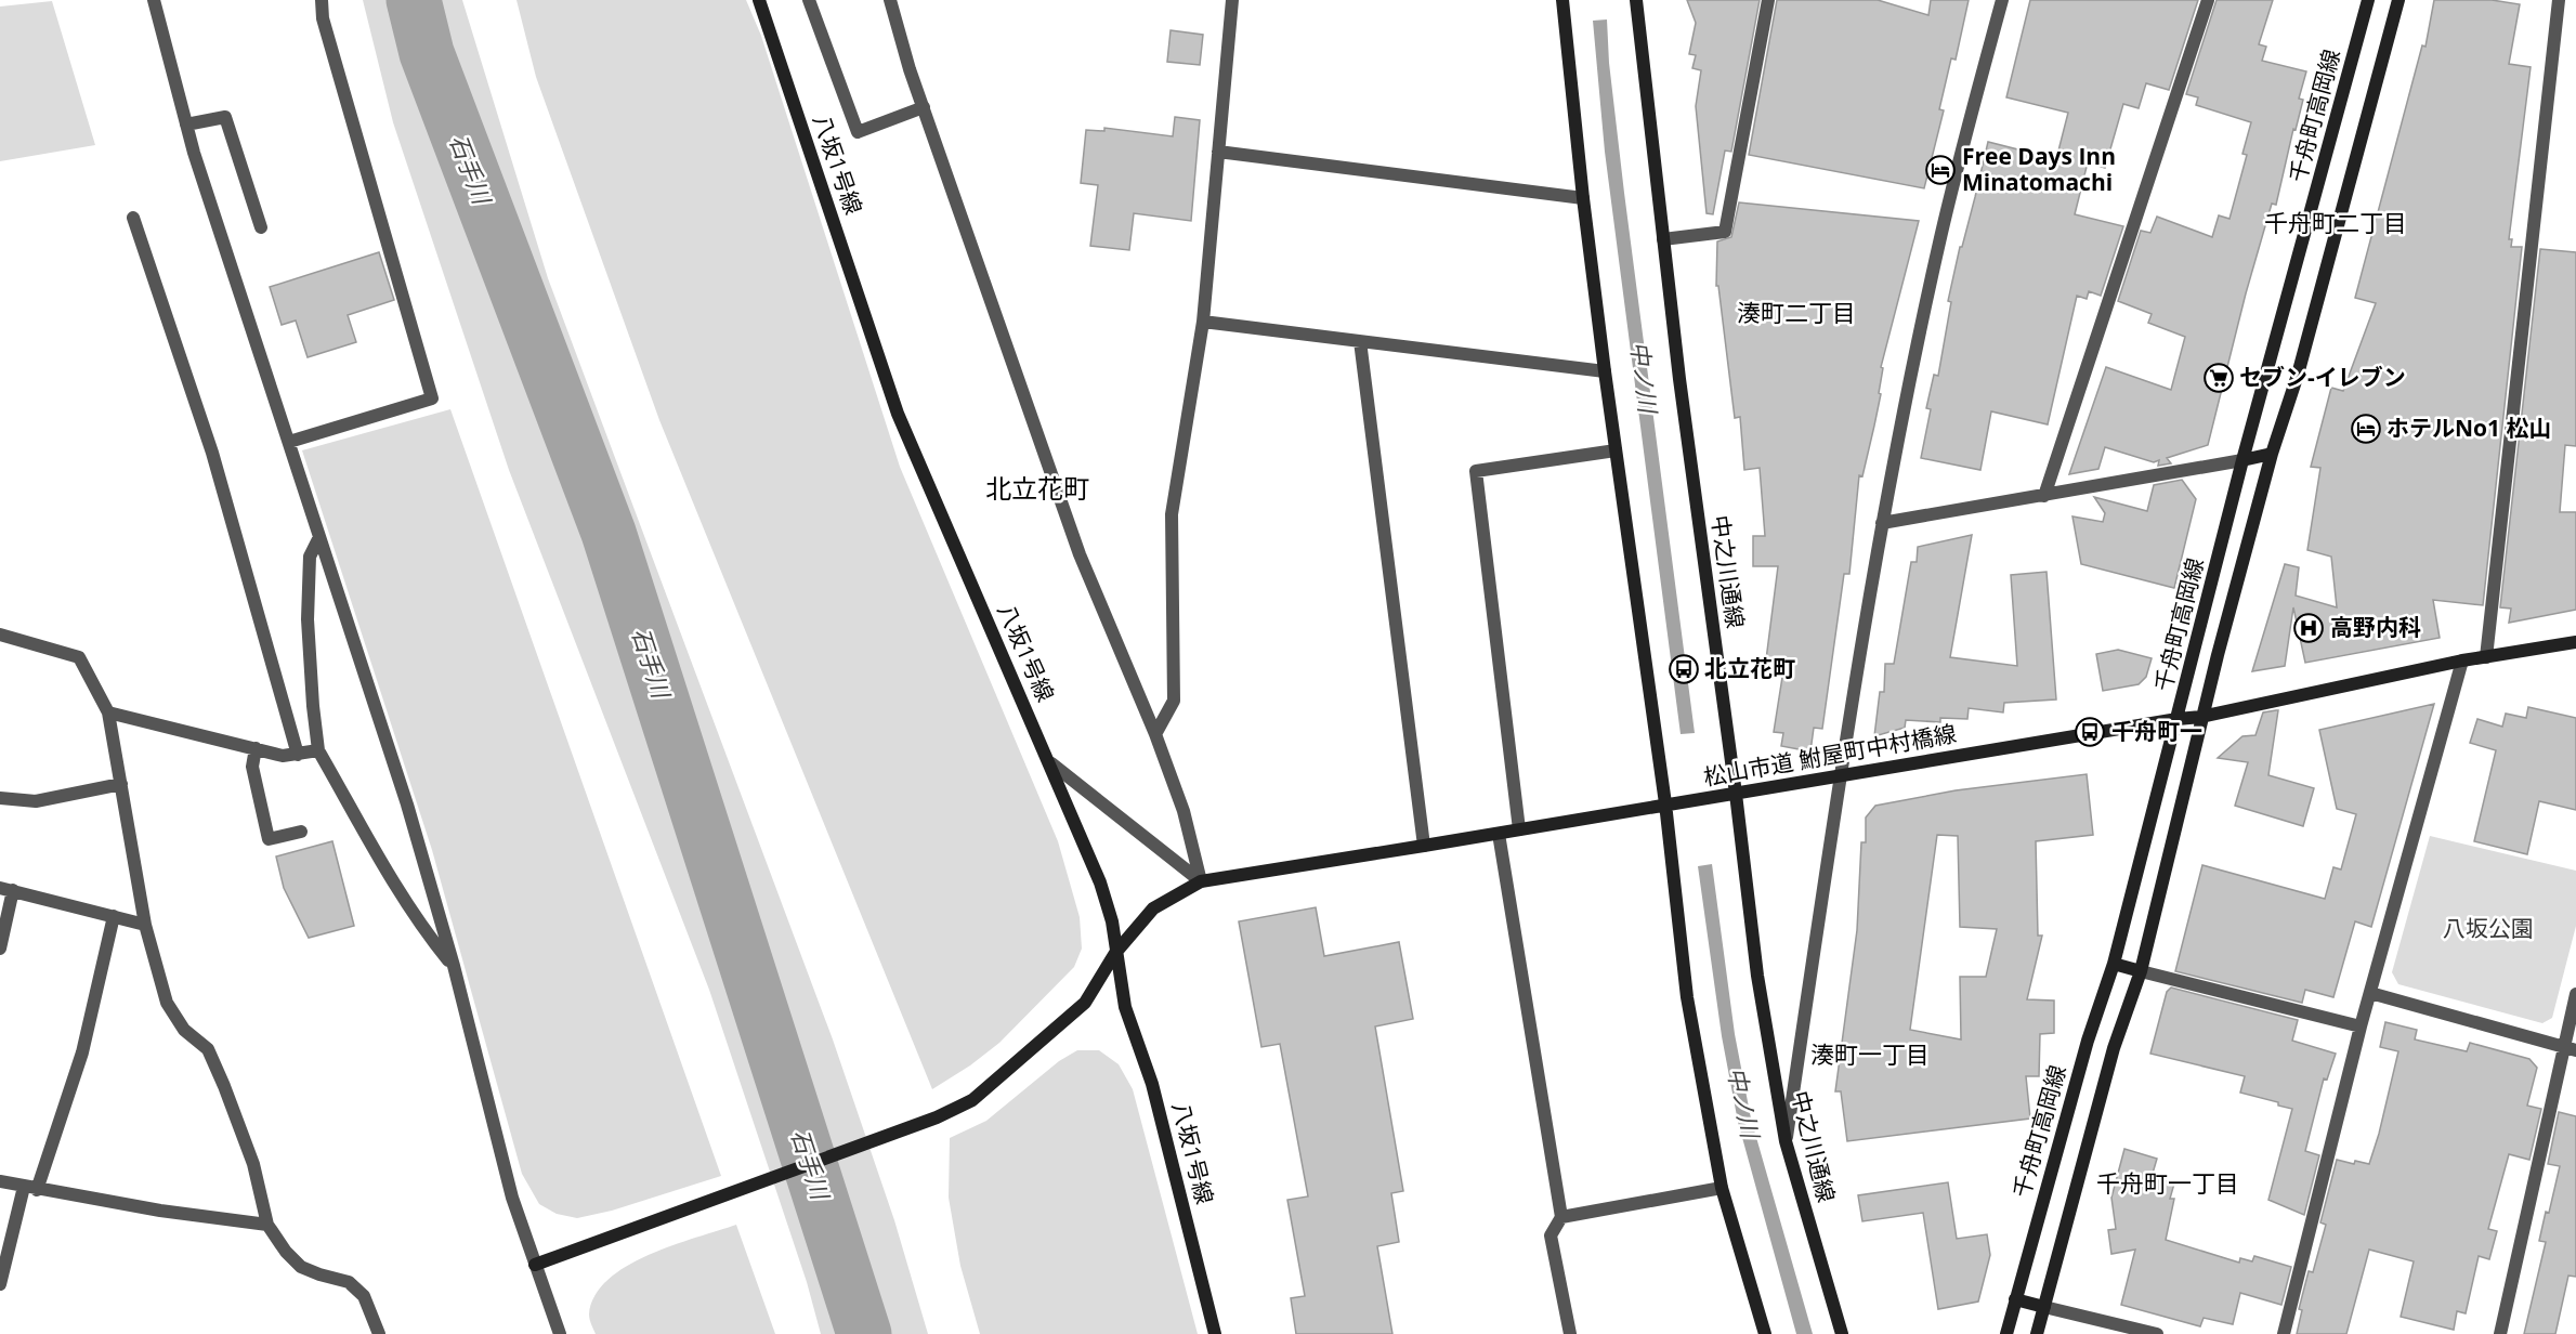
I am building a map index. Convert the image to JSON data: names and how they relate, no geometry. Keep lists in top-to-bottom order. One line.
{"streets":{"street":["千舟町高岡線","八坂1号線","中之川通線","松山市道 鮒屋町中村橋線"]},"crossings":[["千舟町高岡線","松山市道 鮒屋町中村橋線"],["八坂1号線","松山市道 鮒屋町中村橋線"],["中之川通線","松山市道 鮒屋町中村橋線"]],"districts":["千舟町二丁目","湊町二丁目","北立花町","湊町一丁目","千舟町一丁目"],"water":["石手川","中ノ川"],"parks":["八坂公園"],"places":{"hotel":["Free Days Inn Minatomachi","ホテルNo1 松山"],"supermarket":["セブン-イレブン"],"hospital":["高野内科"],"bus stop":["北立花町","千舟町一"]}}
